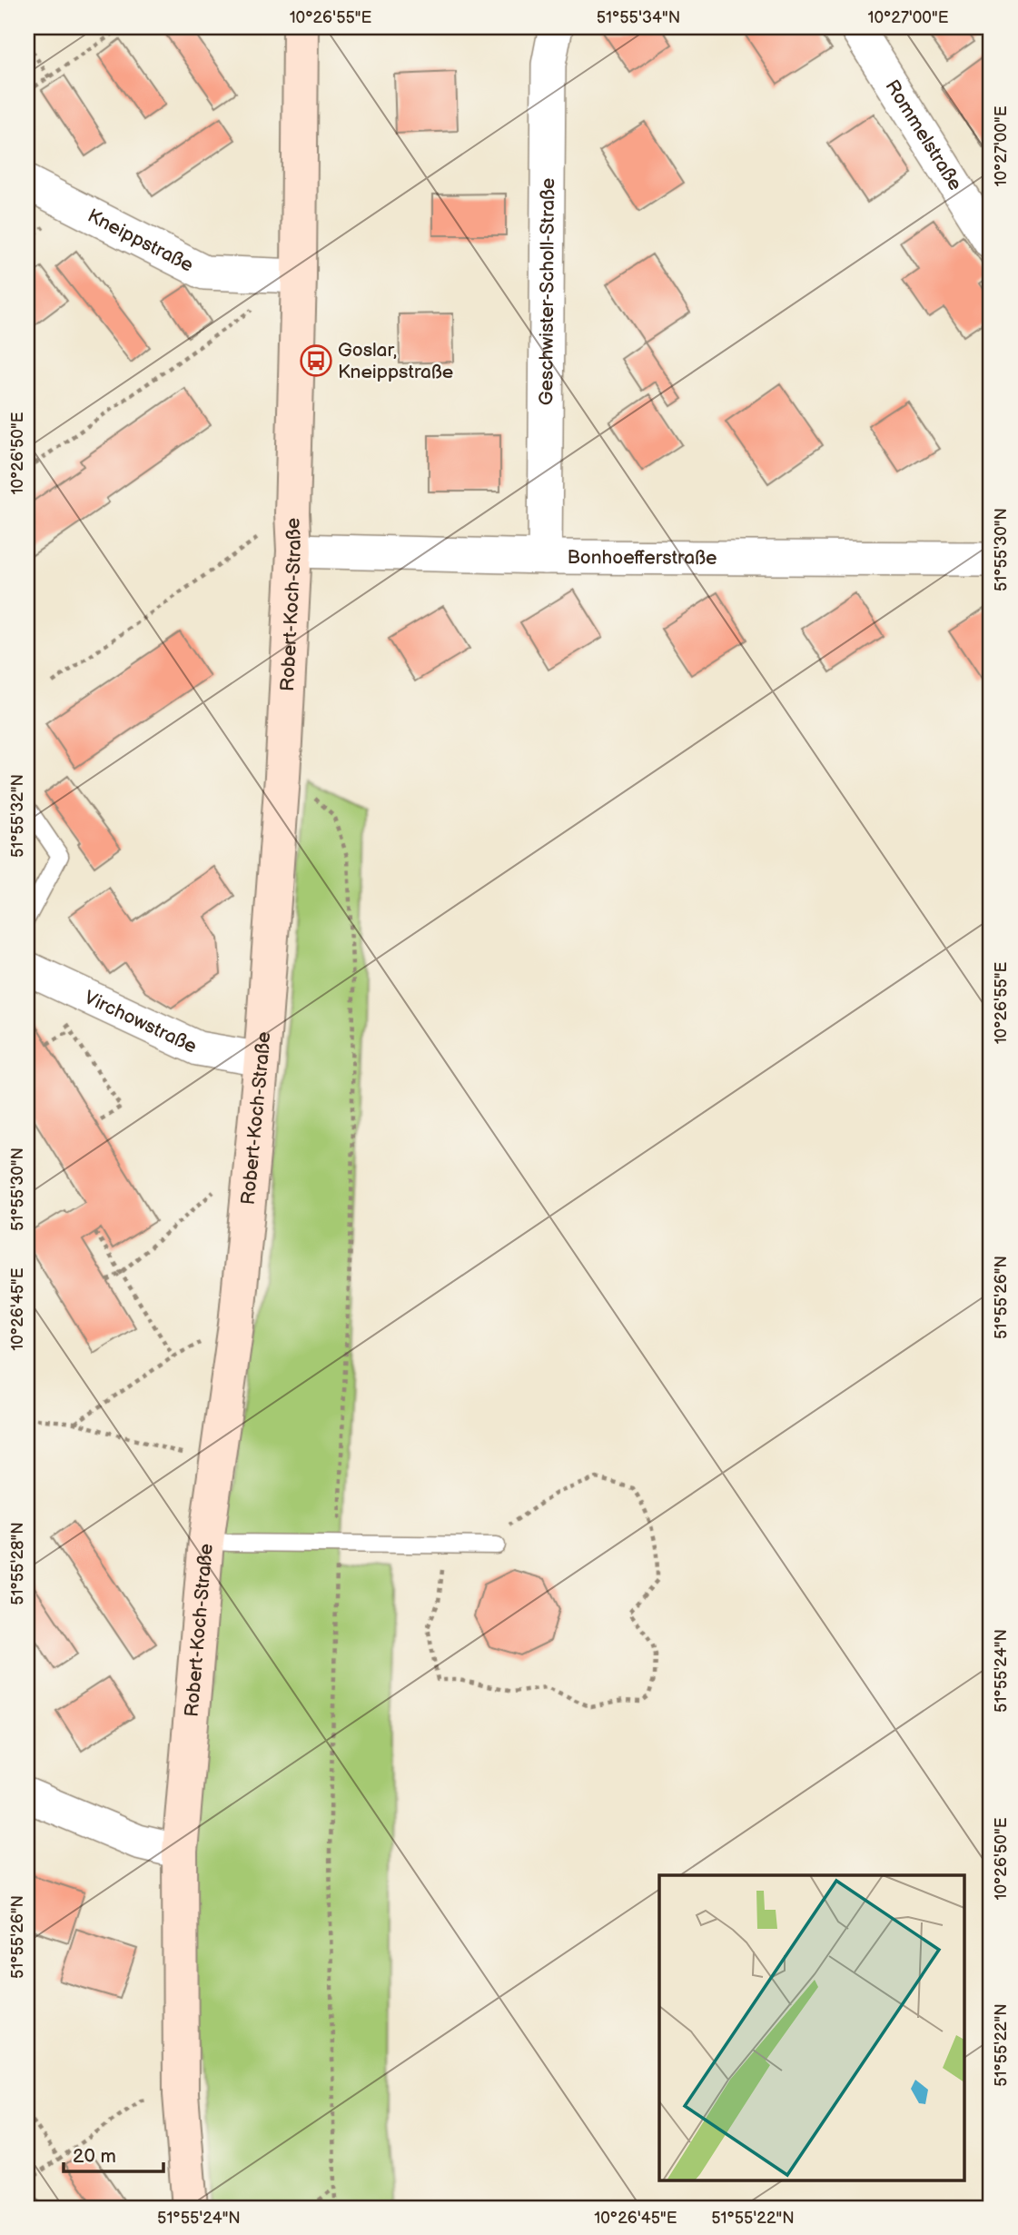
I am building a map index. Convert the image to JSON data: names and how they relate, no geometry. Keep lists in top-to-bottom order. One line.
{"streets":{"street":["Rommelstraße","Kneippstraße","Geschwister-Scholl-Straße","Bonhoefferstraße","Robert-Koch-Straße","Virchowstraße"]},"crossings":[["Kneippstraße","Robert-Koch-Straße"],["Geschwister-Scholl-Straße","Bonhoefferstraße"],["Bonhoefferstraße","Robert-Koch-Straße"],["Robert-Koch-Straße","Virchowstraße"]],"places":{"bus stop":["Goslar, Kneippstraße"]},"scale_bar":"20 m","coordinates":["10°26'55\"E","51°55'34\"N","10°27'00\"E","10°26'50\"E","51°55'30\"N","51°55'32\"N","51°55'26\"N","10°26'45\"E","51°55'28\"N","51°55'24\"N","51°55'22\"N"]}
